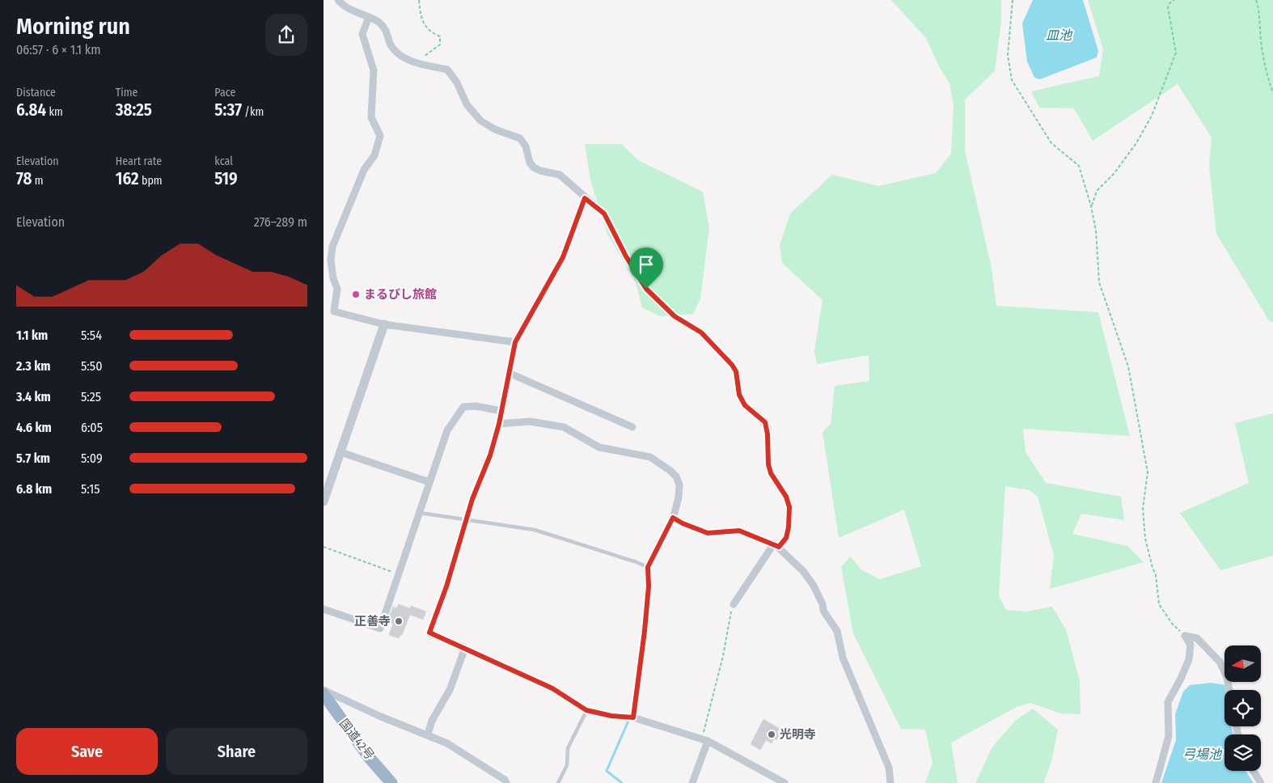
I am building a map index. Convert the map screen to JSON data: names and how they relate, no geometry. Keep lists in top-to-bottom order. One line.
{"streets":{"highway":["国道42号"]},"water":["皿池","弓場池"],"places":["まるびし旅館","正善寺","光明寺"],"north":"left","page":{"heading":["Morning run","06:57 · 6 × 1.1 km"],"stats":[["Distance","6.84 km"],["Time","38:25"],["Pace","5:37 /km"],["Elevation","78 m"],["Heart rate","162 bpm"],["kcal","519"]],"chart":["Elevation","276–289 m"],"list":[{"name":"1.1 km","note":"5:54"},{"name":"2.3 km","note":"5:50"},{"name":"3.4 km","note":"5:25"},{"name":"4.6 km","note":"6:05"},{"name":"5.7 km","note":"5:09"},{"name":"6.8 km","note":"5:15"}],"buttons":["Save","Share"]}}
